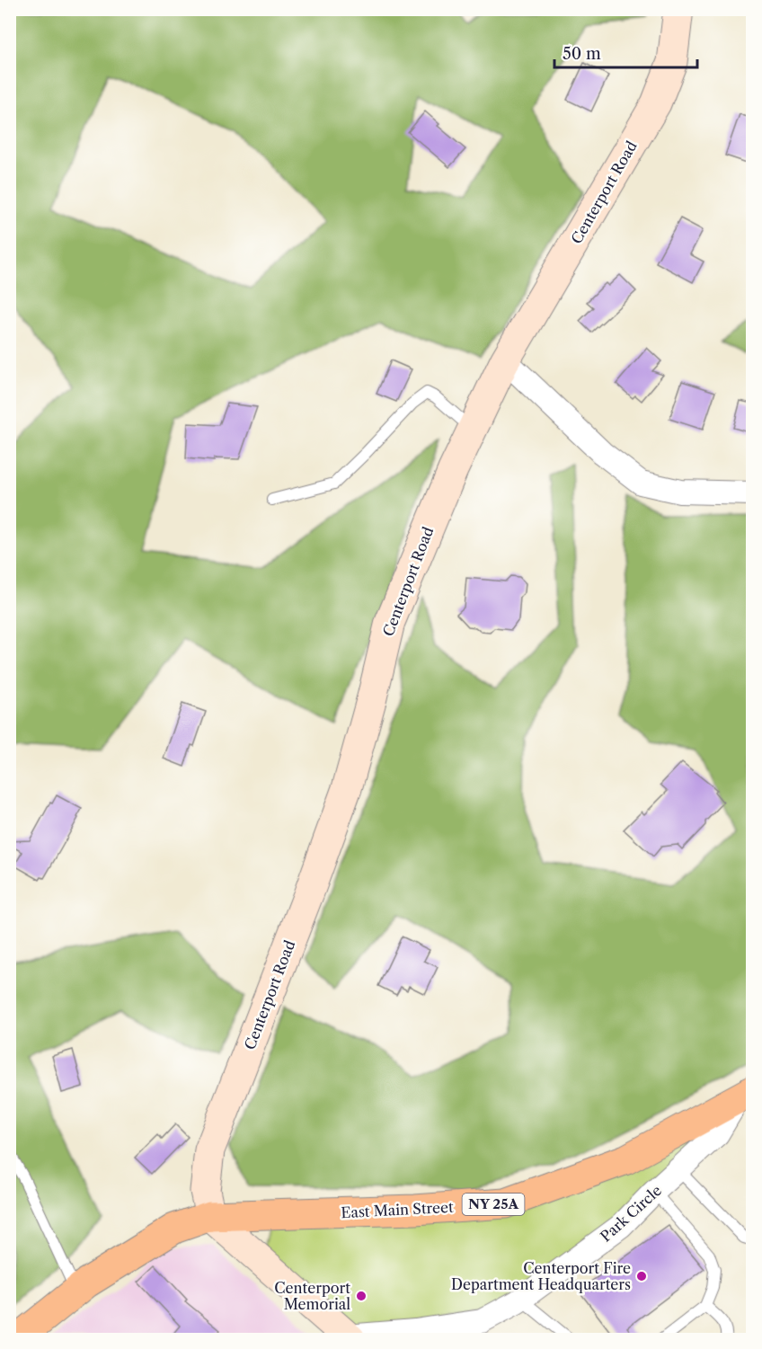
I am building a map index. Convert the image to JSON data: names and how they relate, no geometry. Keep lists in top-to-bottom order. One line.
{"streets":{"main road":["Centerport Road","NY 25A","East Main Street"],"street":["Park Circle"]},"crossings":[["Centerport Road","NY 25A"],["Centerport Road","East Main Street"],["NY 25A","East Main Street"],["East Main Street","Park Circle"]],"places":["Centerport Fire Department Headquarters","Centerport Memorial"],"scale_bar":"50 m"}
